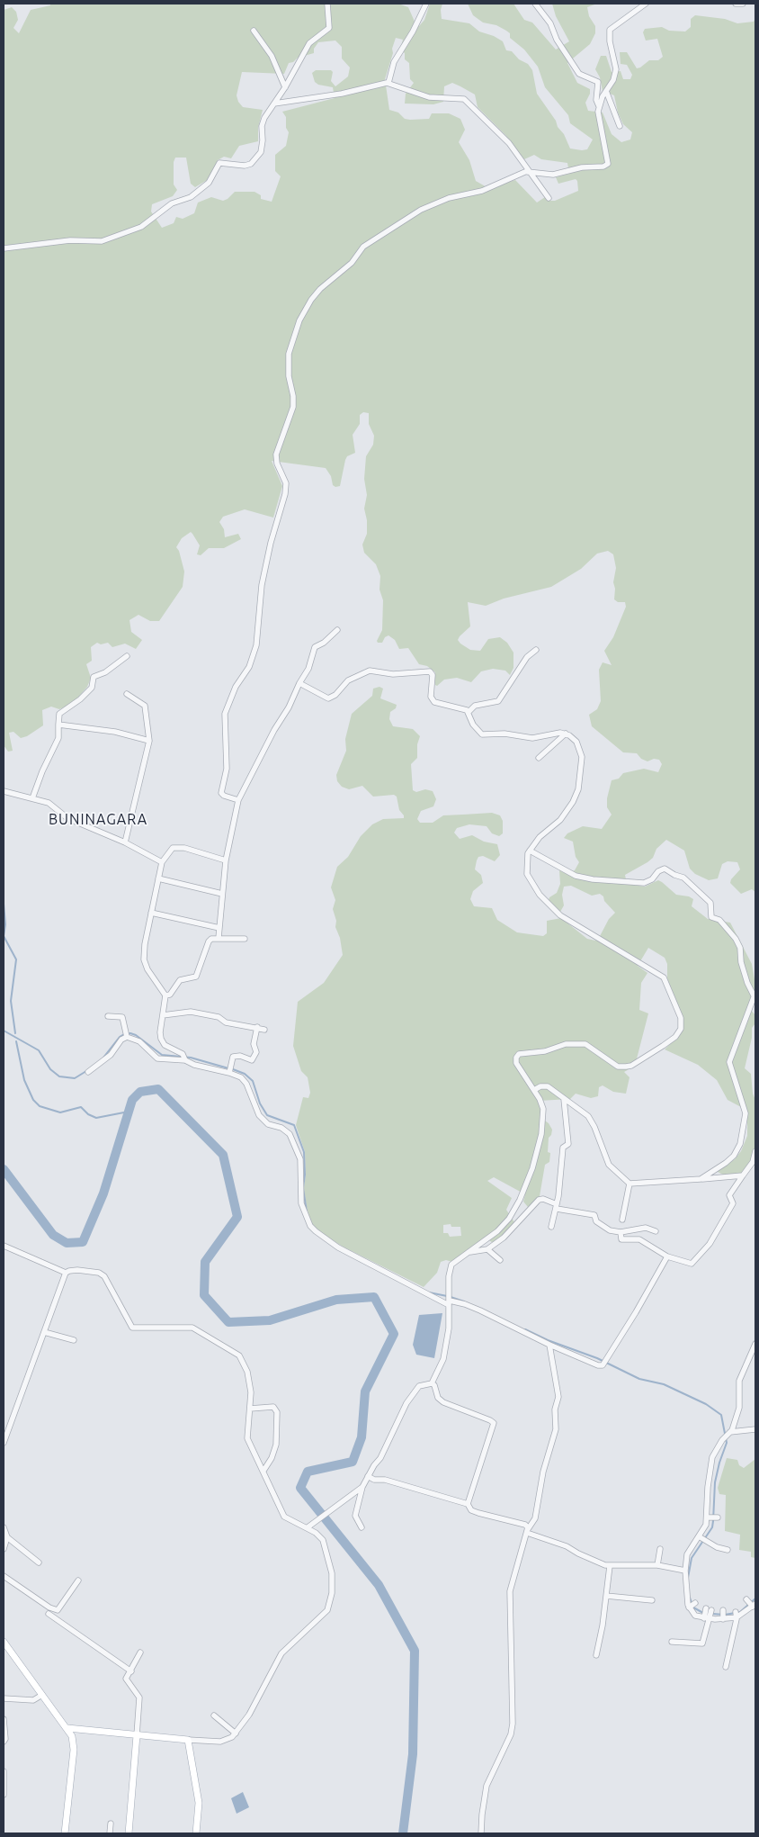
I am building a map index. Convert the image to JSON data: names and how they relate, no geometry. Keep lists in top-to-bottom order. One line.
{"districts":["BUNINAGARA"]}
